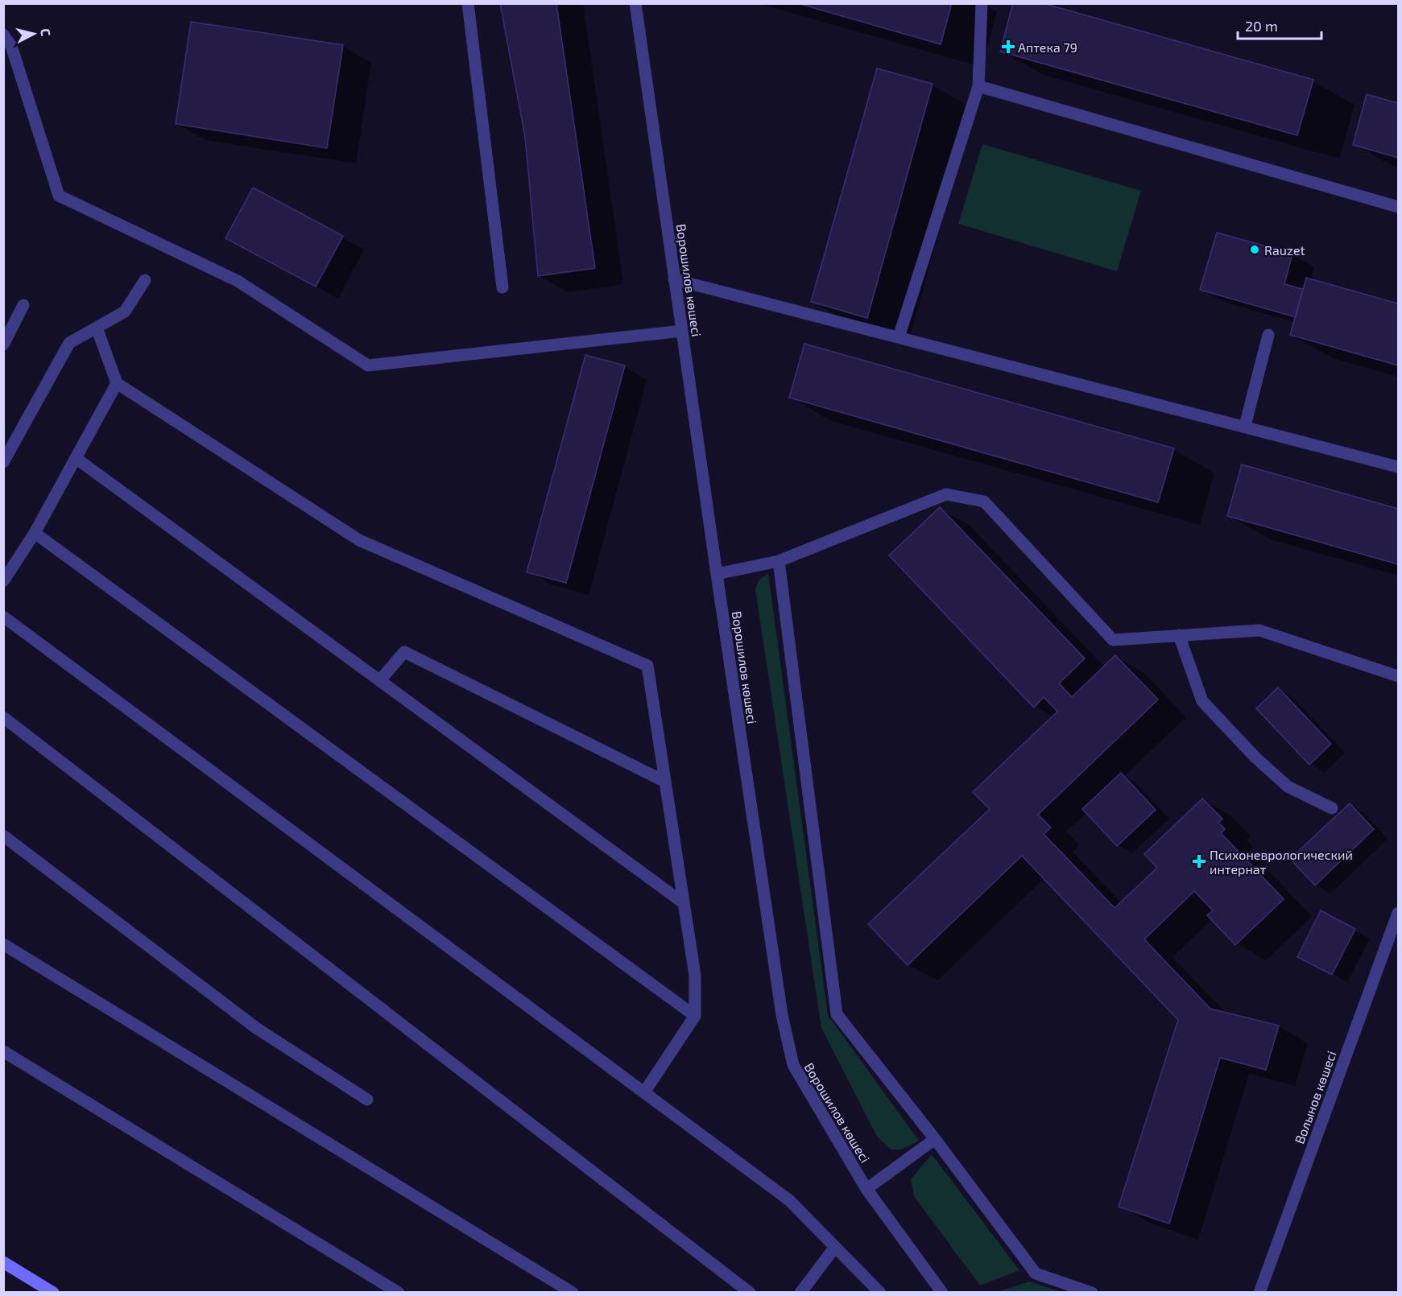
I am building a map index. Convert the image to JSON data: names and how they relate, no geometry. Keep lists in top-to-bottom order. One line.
{"streets":{"street":["Ворошилов көшесі","Волынов көшесі"]},"places":{"health":["Аптека 79","Психоневрологический интернат"],"other":["Rauzet"]},"scale_bar":"20 m","north":"right"}
